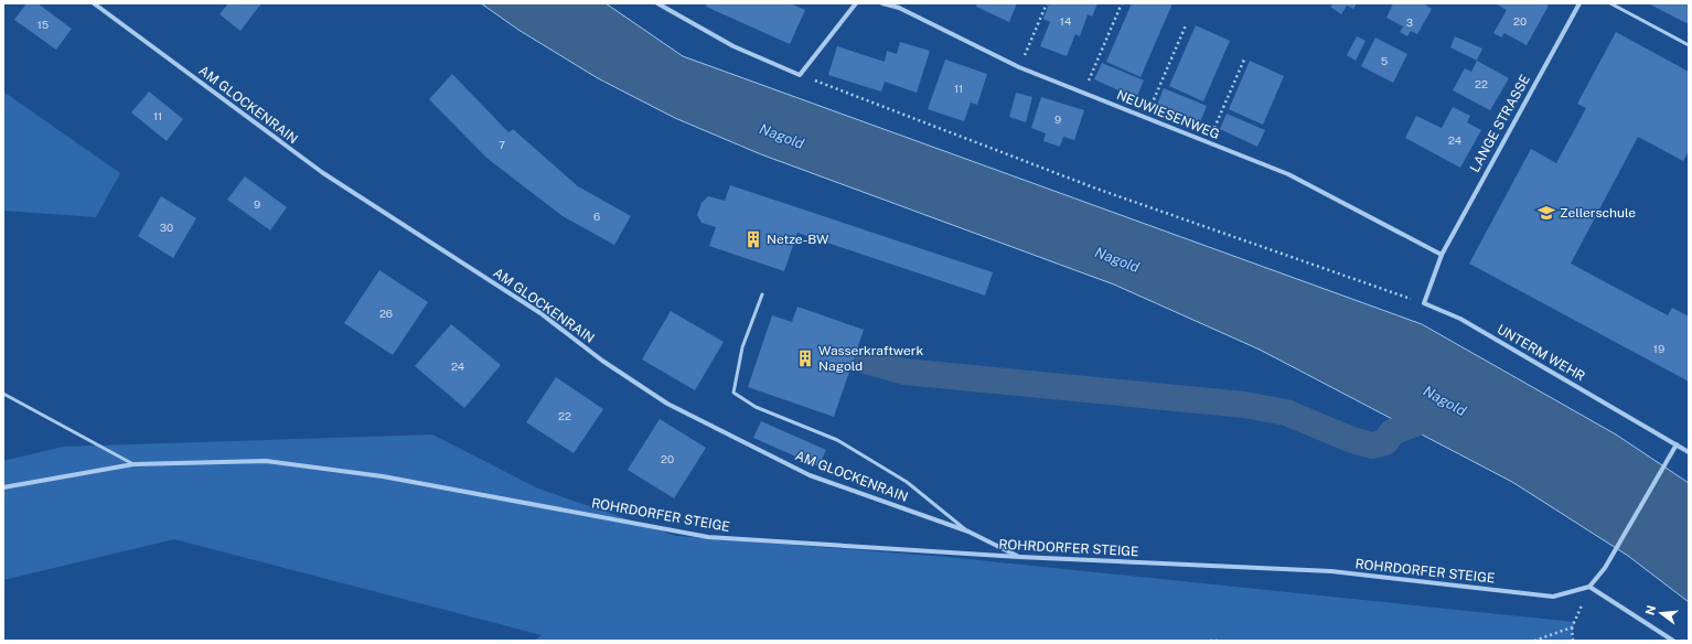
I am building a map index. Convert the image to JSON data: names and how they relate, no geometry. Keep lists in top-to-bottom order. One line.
{"streets":{"street":["AM GLOCKENRAIN","NEUWIESENWEG","LANGE STRASSE","UNTERM WEHR","ROHRDORFER STEIGE"]},"crossings":[["AM GLOCKENRAIN","ROHRDORFER STEIGE"],["NEUWIESENWEG","LANGE STRASSE"]],"water":["Nagold"],"places":{"school or university":["Zellerschule"],"building":["Netze-BW","Wasserkraftwerk Nagold"]},"house_numbers":["14","20","3","15","5","22","11","11","9","24","7","9","6","30","26","19","24","22","20"],"north":"left"}
